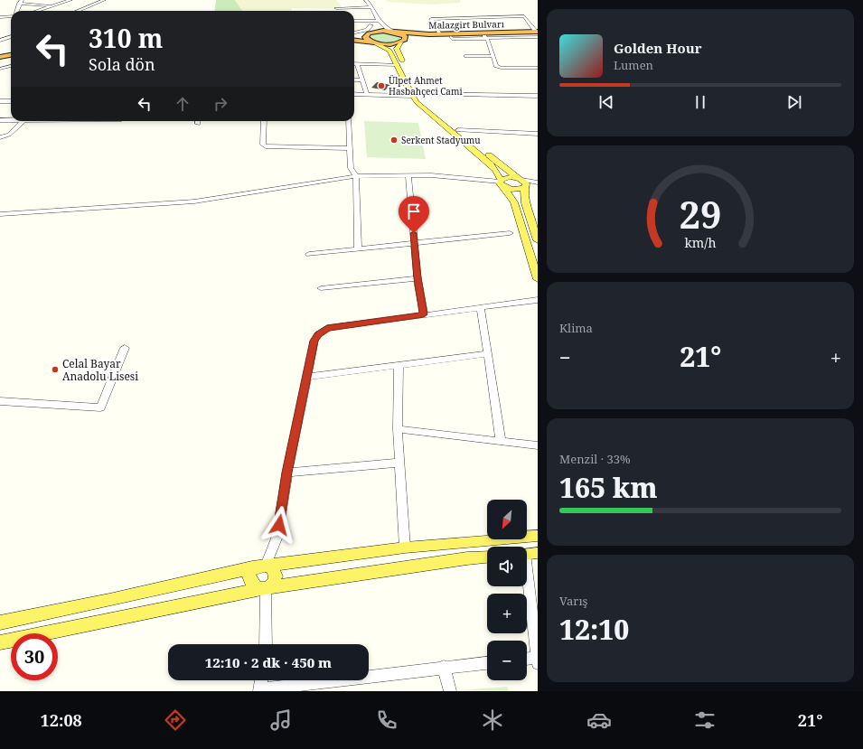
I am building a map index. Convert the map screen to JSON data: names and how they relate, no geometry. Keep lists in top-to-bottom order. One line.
{"streets":{"highway":["Malazgirt Bulvarı"]},"places":["Ülpet Ahmet Hasbahçeci Cami","Serkent Stadyumu","Celal Bayar Anadolu Lisesi"],"north":"bottom left","page":{"turn":["310 m","Sola dön"],"song":["Golden Hour","Lumen"],"tile":["Klima",["Menzil · 33%","165 km"],["Varış","12:10"]],"heat":["−","21°","+"],"map_buttons":["+","−"],"limit":"30","trip":"12:10 · 2 dk · 450 m","tabs":["12:08","21°"],"gauge":["29","km/h"]}}
